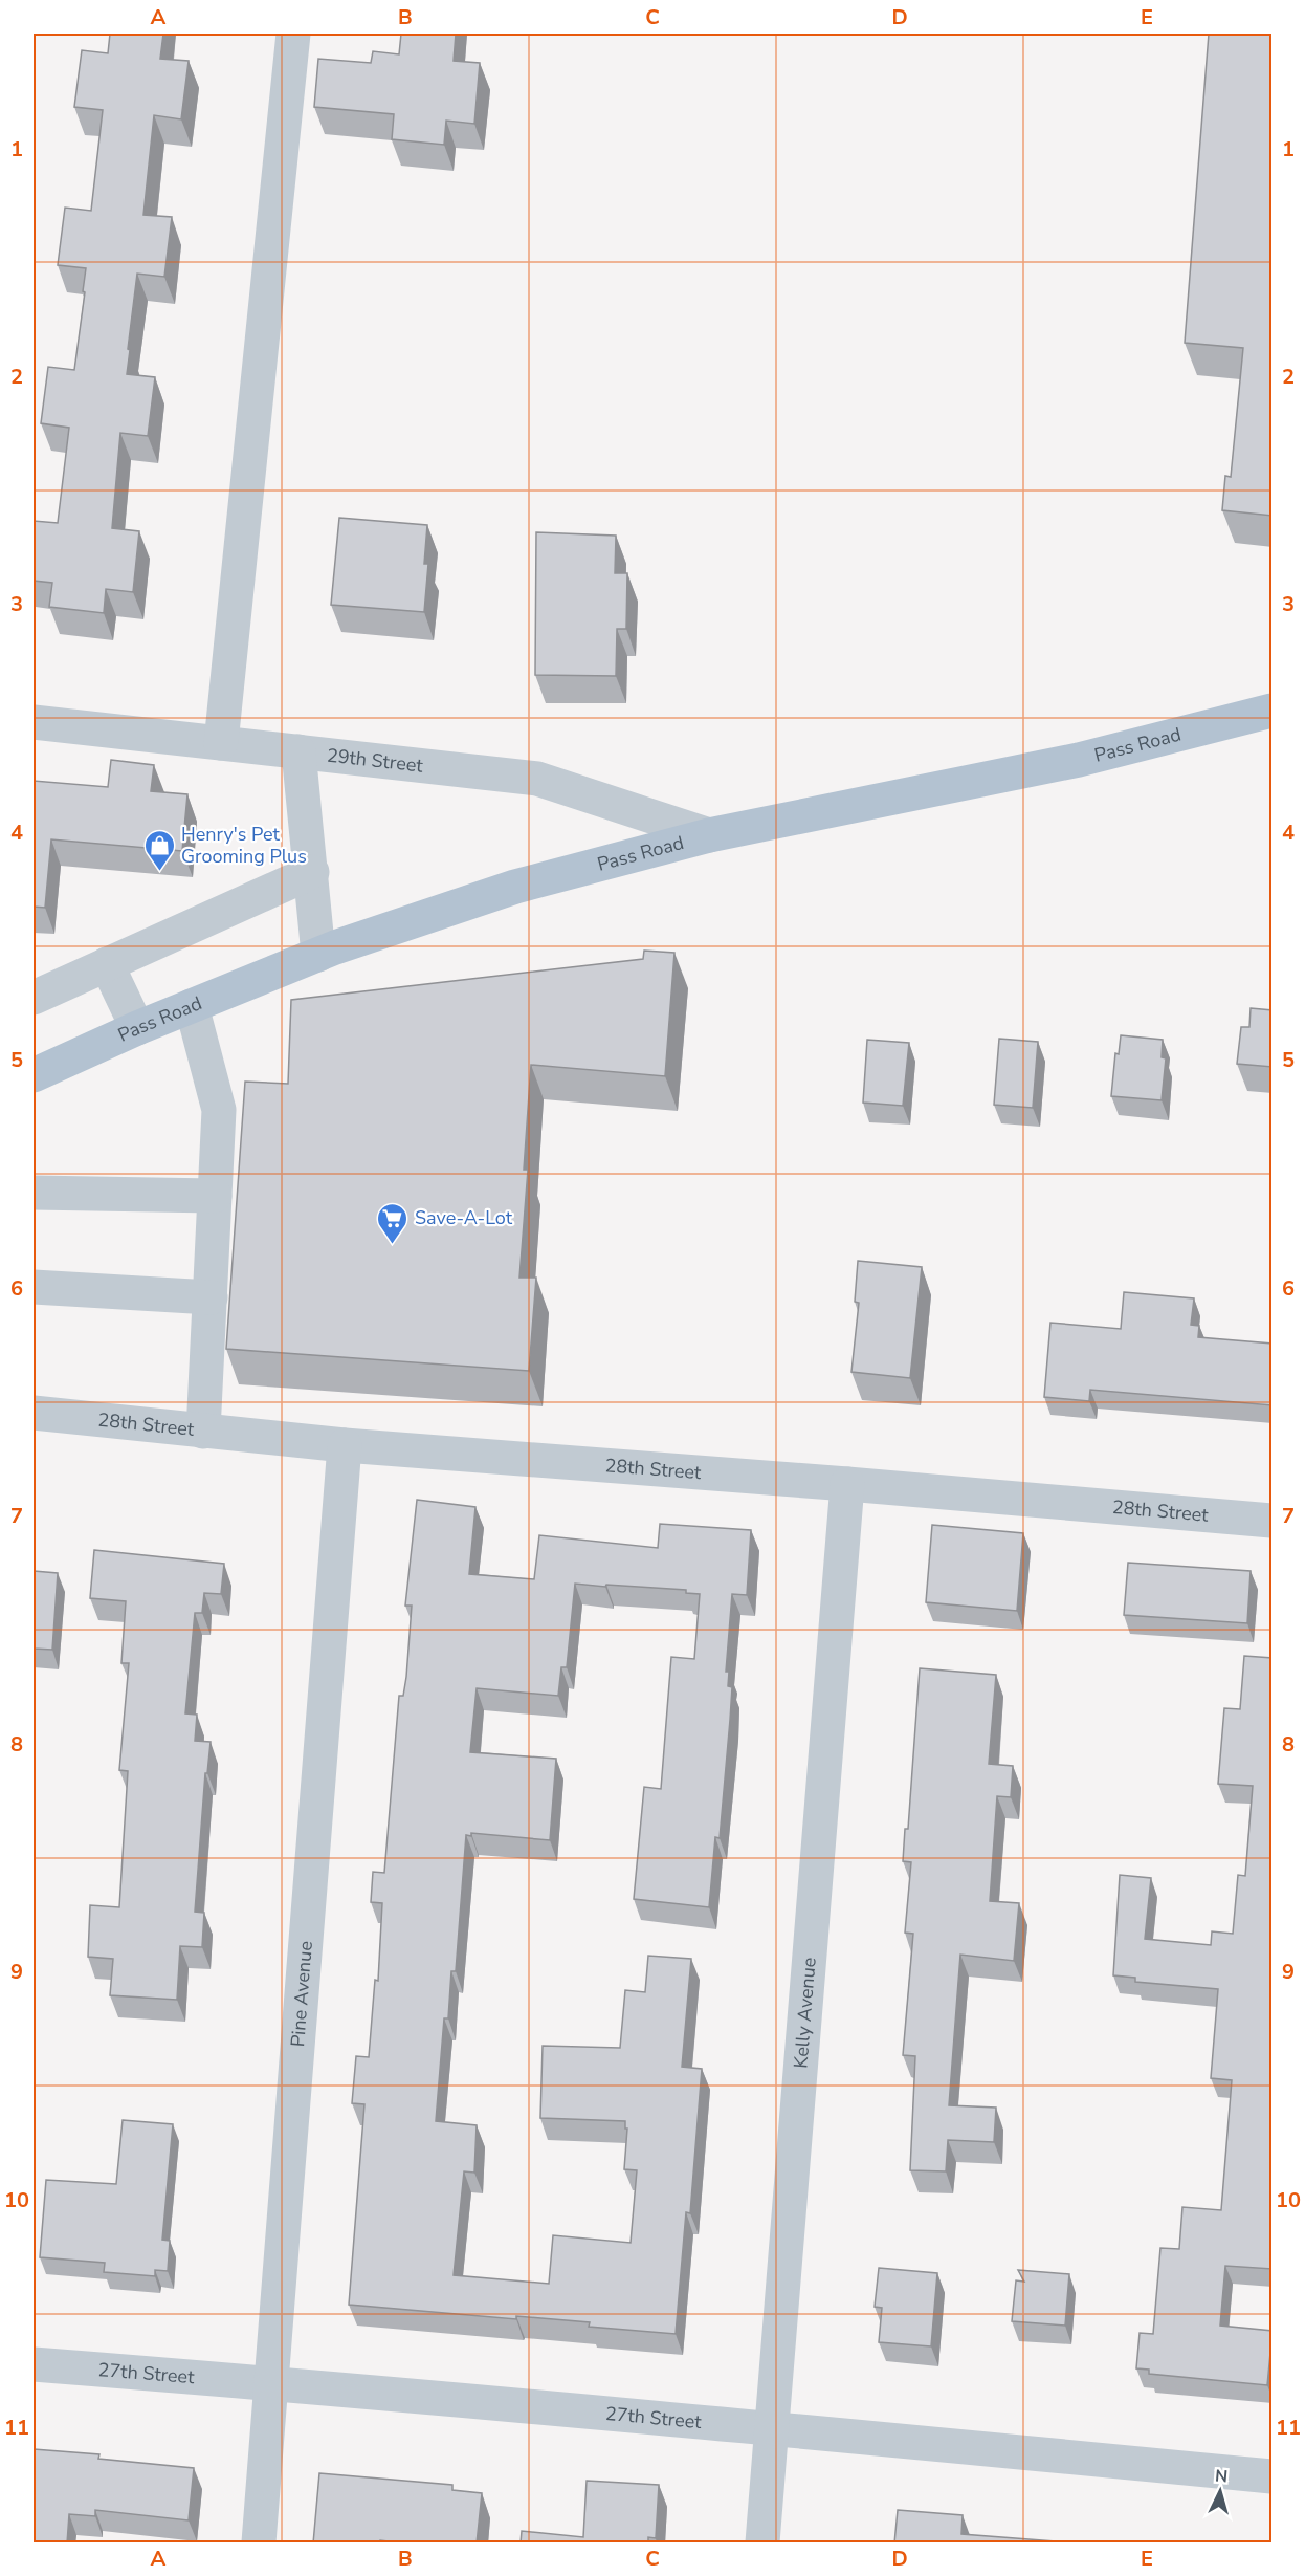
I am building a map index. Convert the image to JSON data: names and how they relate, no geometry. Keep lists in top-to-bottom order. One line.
{"streets":{"main road":["Pass Road"],"street":["29th Street","28th Street","Pine Avenue","Kelly Avenue","27th Street"]},"crossings":[["Pass Road","29th Street"],["28th Street","Pine Avenue"],["28th Street","Kelly Avenue"],["Pine Avenue","27th Street"],["Kelly Avenue","27th Street"]],"places":{"shop":["Henry's Pet Grooming Plus"],"supermarket":["Save-A-Lot"]},"north":"top","grid":{"columns":["A","B","C","D","E"],"rows":["1","2","3","4","5","6","7","8","9","10","11"]}}
